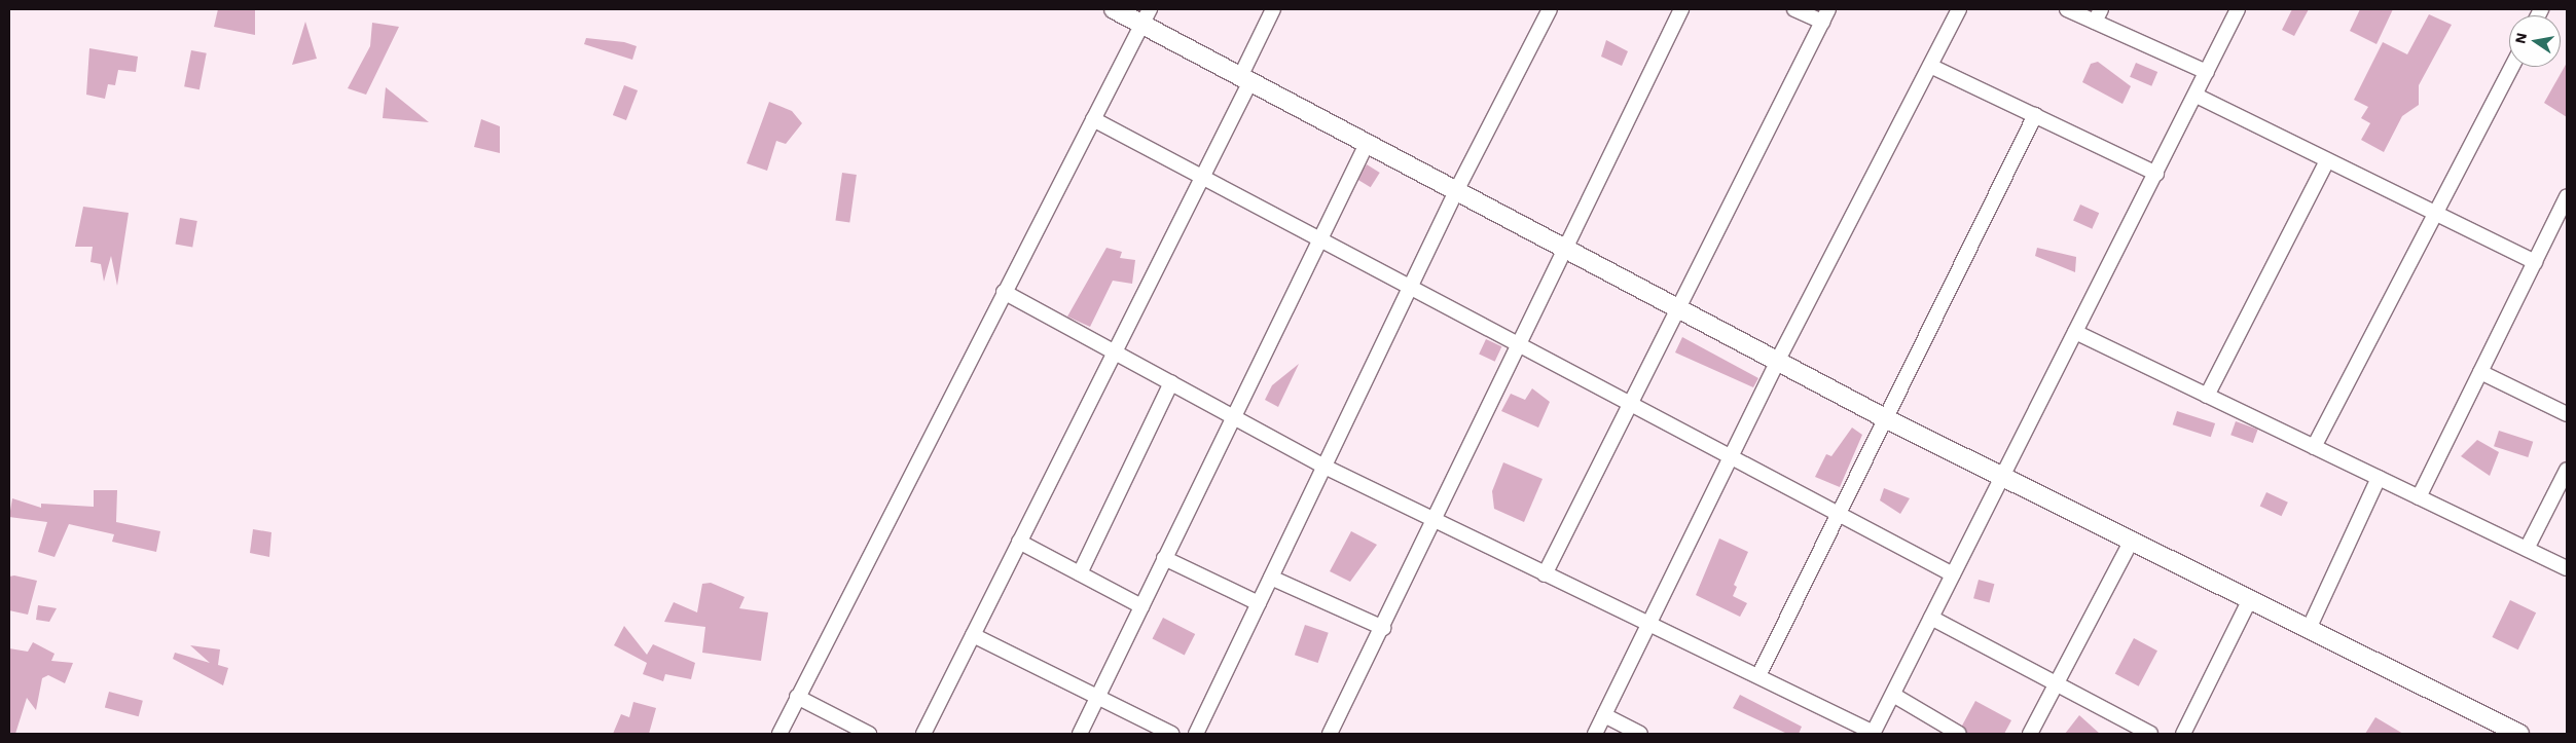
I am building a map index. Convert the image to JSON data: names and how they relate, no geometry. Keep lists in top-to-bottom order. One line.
{"north":"left"}
